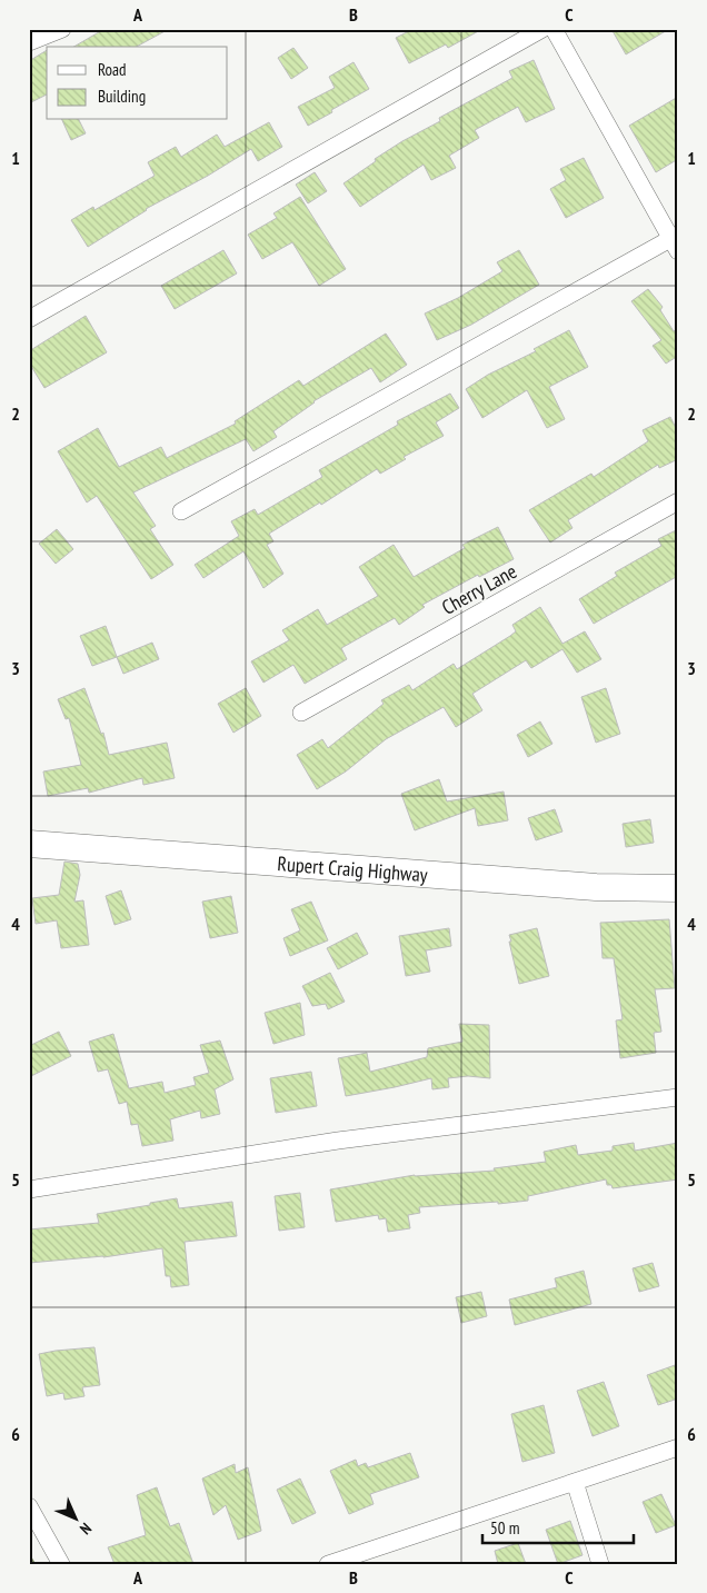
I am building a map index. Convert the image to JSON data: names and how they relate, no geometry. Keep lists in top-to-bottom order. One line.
{"streets":{"main road":["Rupert Craig Highway"],"street":["Cherry Lane"]},"legend":["Road","Building"],"scale_bar":"50 m","north":"bottom right","grid":{"columns":["A","B","C"],"rows":["1","2","3","4","5","6"]}}
